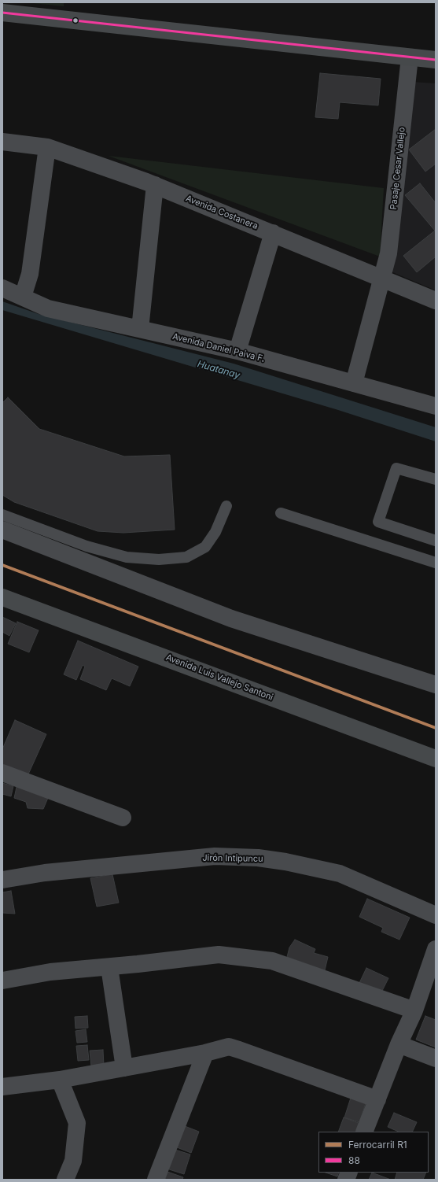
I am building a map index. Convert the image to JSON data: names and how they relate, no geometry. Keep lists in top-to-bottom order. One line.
{"streets":{"street":["Pasaje Cesar Vallejo","Avenida Costanera","Avenida Daniel Paiva F.","Avenida Luis Vallejo Santoni","Jirón Intipuncu"]},"crossings":[["Pasaje Cesar Vallejo","Avenida Costanera"],["Pasaje Cesar Vallejo","Avenida Daniel Paiva F."]],"water":["Huatanay"],"lines":["transit line 88","rail line R1"],"legend":["Ferrocarril R1","88"]}
